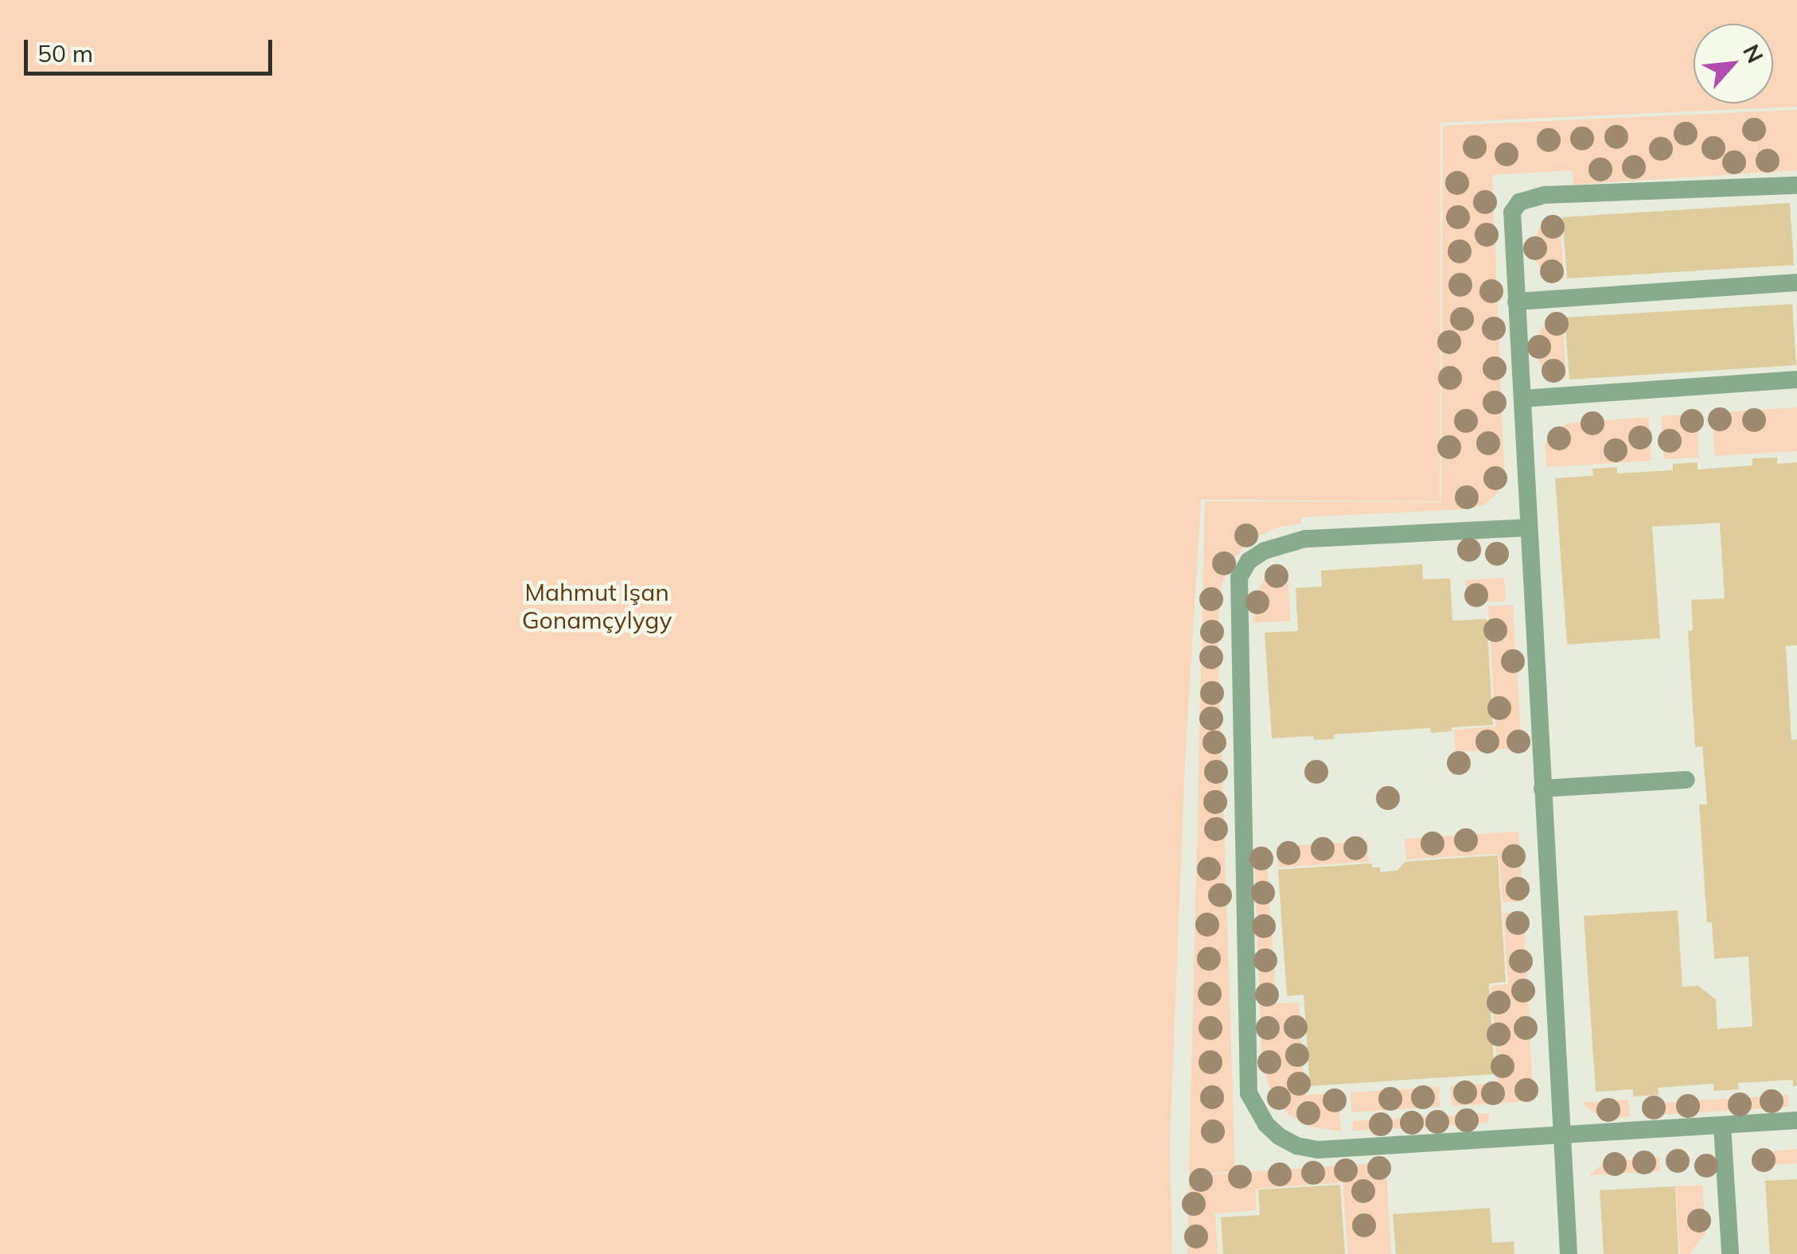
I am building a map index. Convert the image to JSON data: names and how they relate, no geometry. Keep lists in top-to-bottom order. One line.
{"parks":["Mahmut Işan Gonamçylygy"],"scale_bar":"50 m","north":"top right"}
